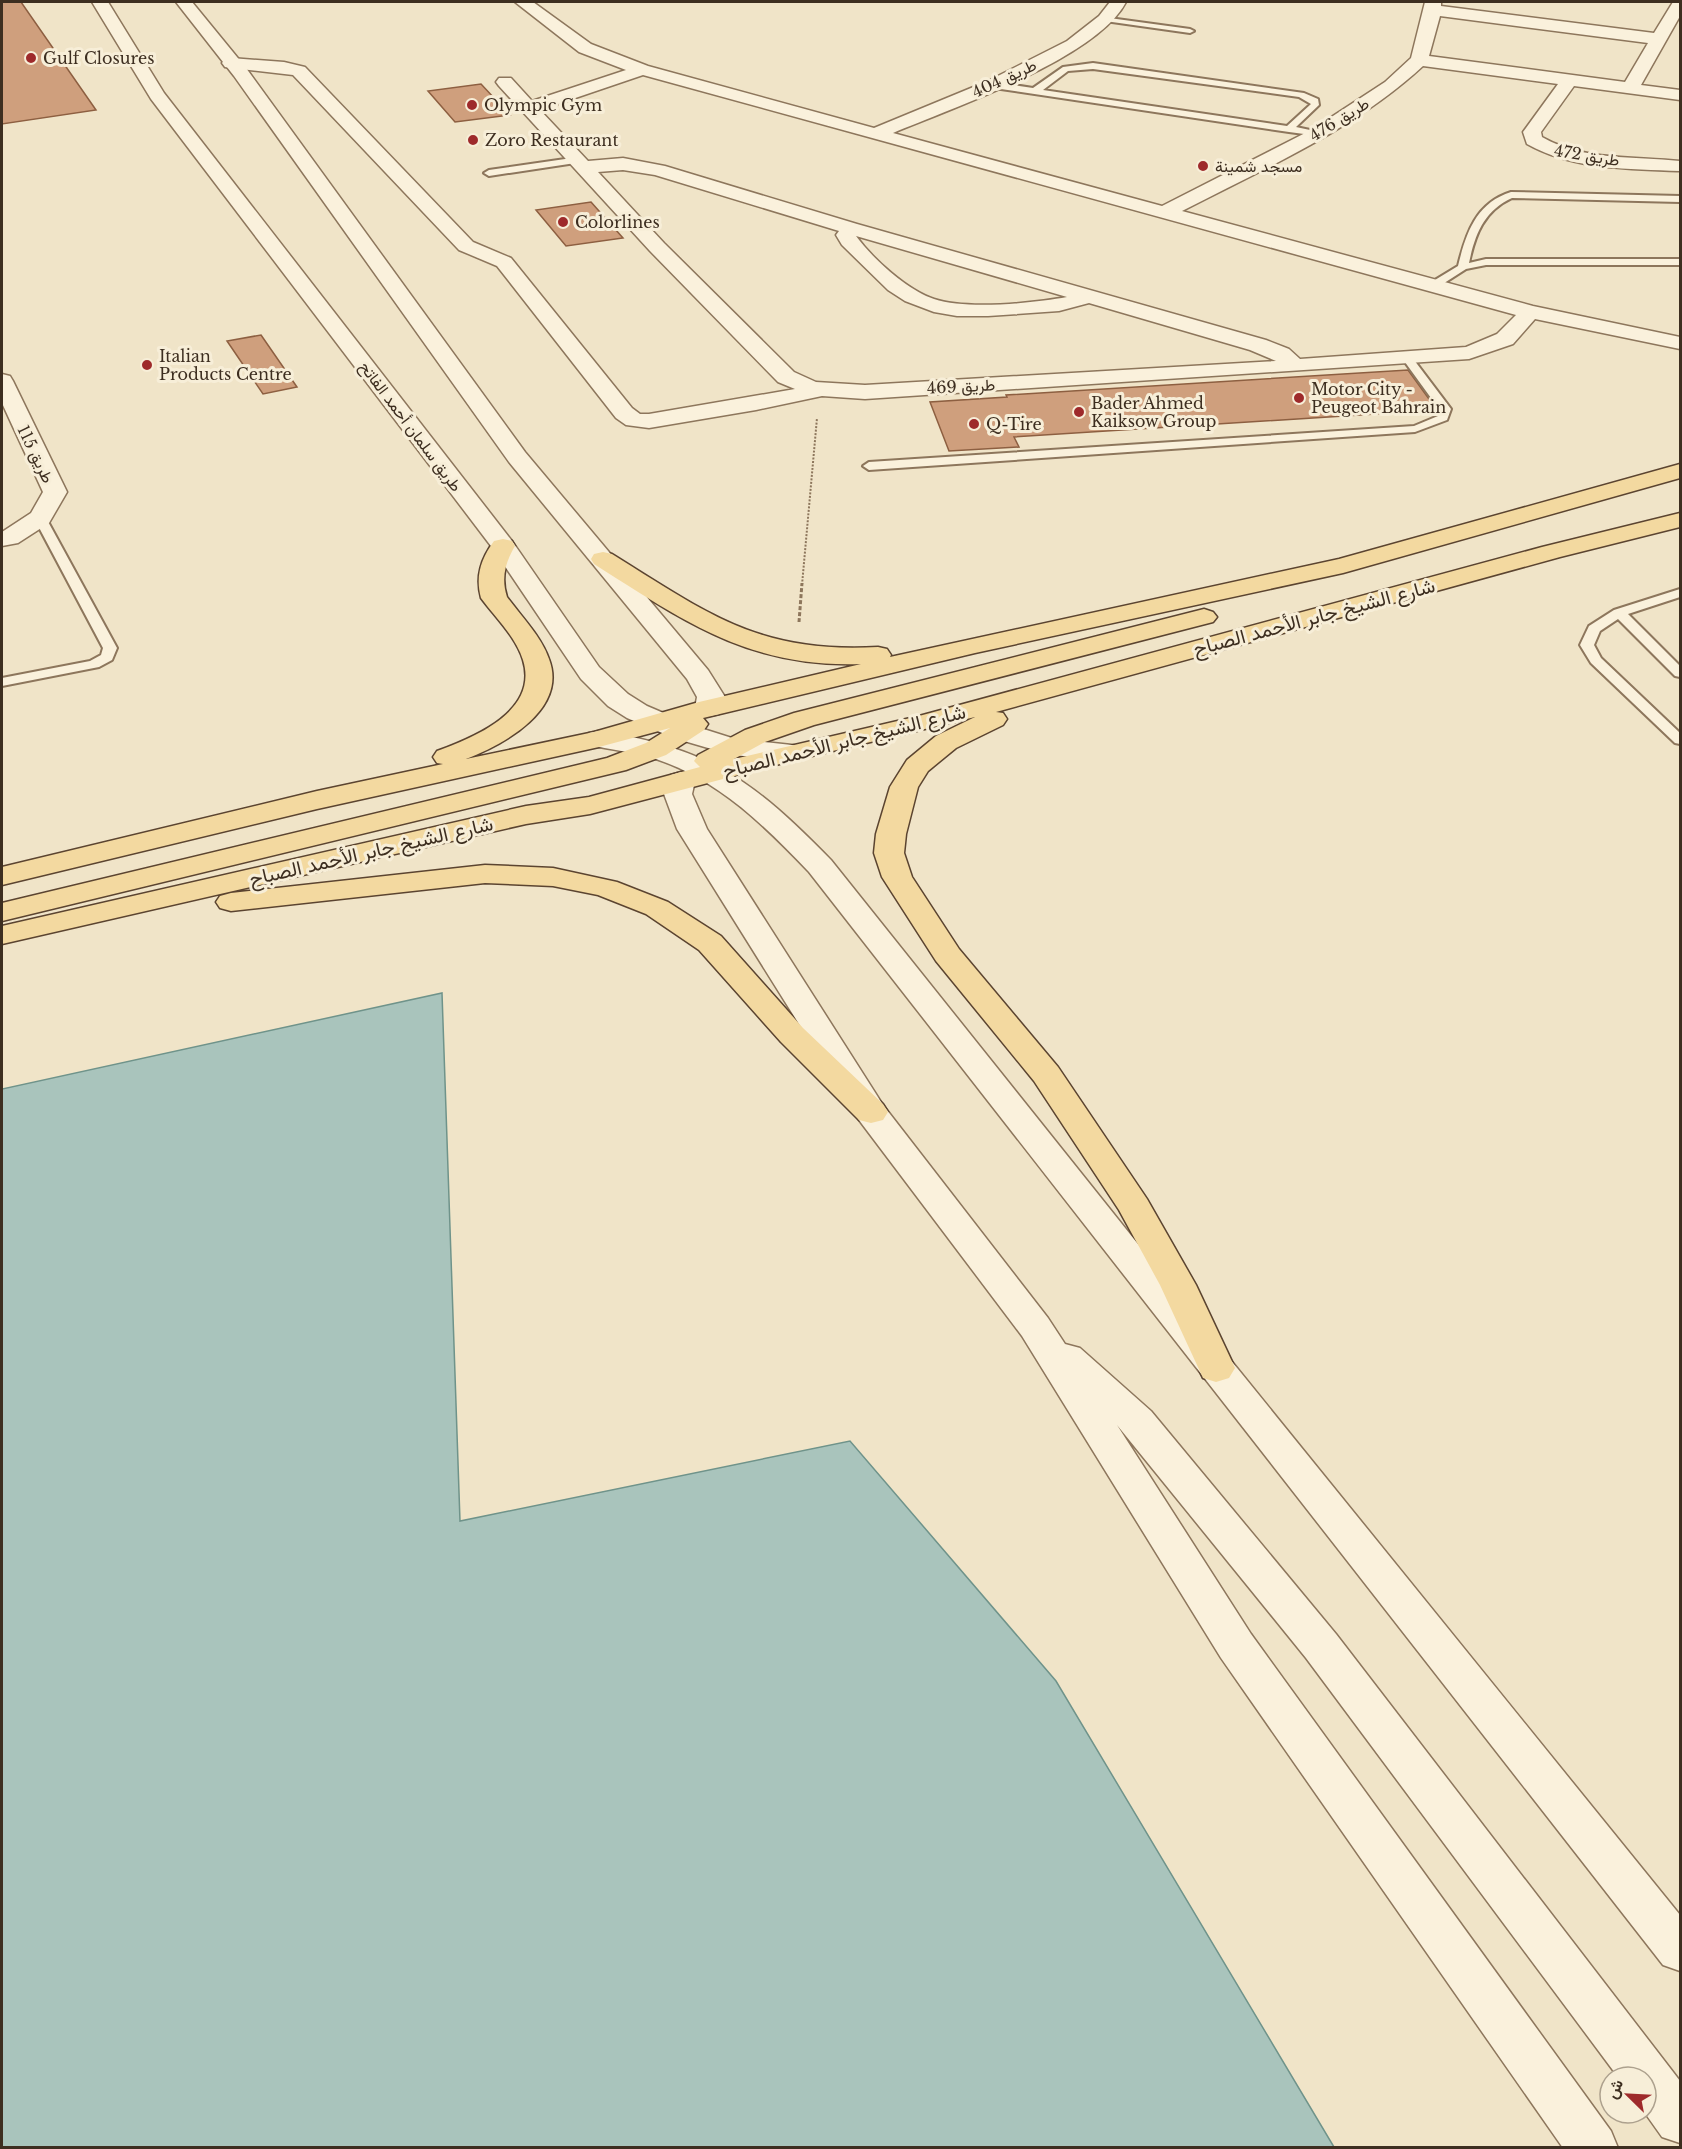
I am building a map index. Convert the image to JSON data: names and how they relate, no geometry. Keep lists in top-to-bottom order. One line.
{"streets":{"main road":["شارع الشيخ جابر الأحمد الصباح"],"street":["طريق 404","طريق 476","طريق 472","طريق 469","طريق سلمان أحمد الفاتح","طريق 115"]},"crossings":[["طريق سلمان أحمد الفاتح","شارع الشيخ جابر الأحمد الصباح"]],"places":["Gulf Closures","Olympic Gym","Zoro Restaurant","مسجد شمينة","Colorlines","Italian Products Centre","Motor City - Peugeot Bahrain","Bader Ahmed Kaiksow Group","Q-Tire"],"north":"top left"}
